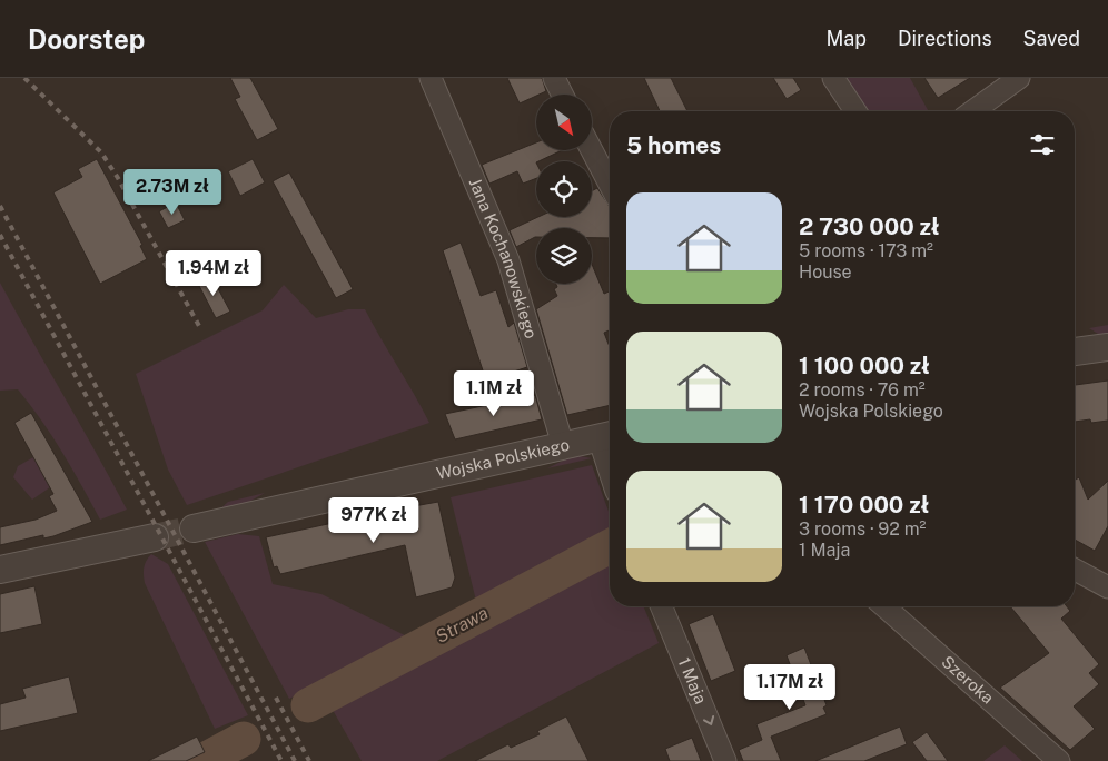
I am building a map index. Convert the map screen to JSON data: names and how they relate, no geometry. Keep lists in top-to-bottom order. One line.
{"streets":{"street":["Jana Kochanowskiego","Wojska Polskiego","1 Maja","Szeroka"]},"crossings":[["Jana Kochanowskiego","Wojska Polskiego"]],"one_way":["1 Maja"],"water":["Strawa"],"north":"bottom right","page":{"header":"Doorstep","nav":["Map","Directions","Saved"],"heading":"5 homes","price":["2.73M zł","1.94M zł","1.1M zł","977K zł","1.17M zł"],"list":[{"name":"2 730 000 zł","note":"5 rooms · 173 m² · House"},{"name":"1 100 000 zł","note":"2 rooms · 76 m² · Wojska Polskiego"},{"name":"1 170 000 zł","note":"3 rooms · 92 m² · 1 Maja"}]}}
